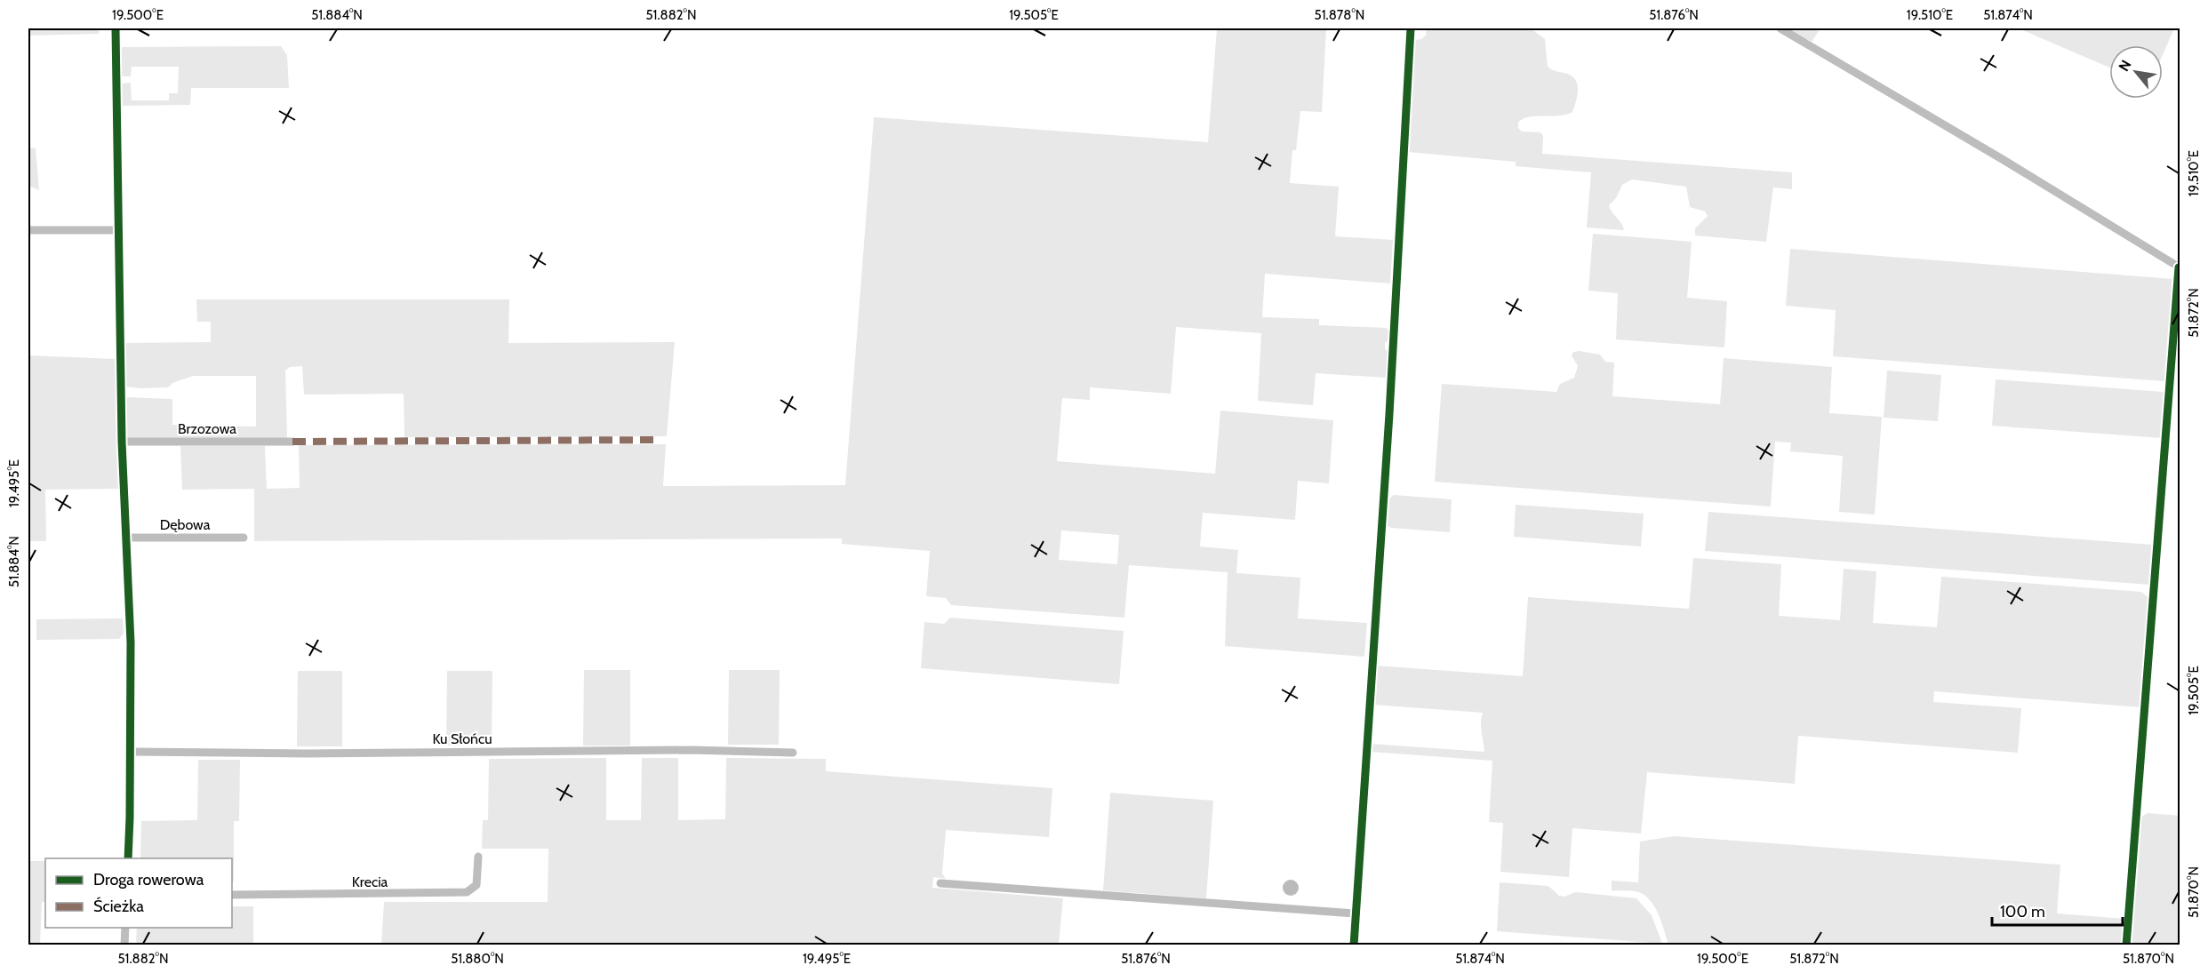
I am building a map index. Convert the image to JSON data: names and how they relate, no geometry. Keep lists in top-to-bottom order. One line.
{"streets":{"street":["Brzozowa","Dębowa","Ku Słońcu","Krecia"]},"legend":["Droga rowerowa","Ścieżka"],"scale_bar":"100 m","north":"top left","coordinates":["19.500°E","51.884°N","51.882°N","19.505°E","51.878°N","51.876°N","19.510°E","51.874°N","51.872°N","19.495°E","51.870°N","51.880°N"]}
